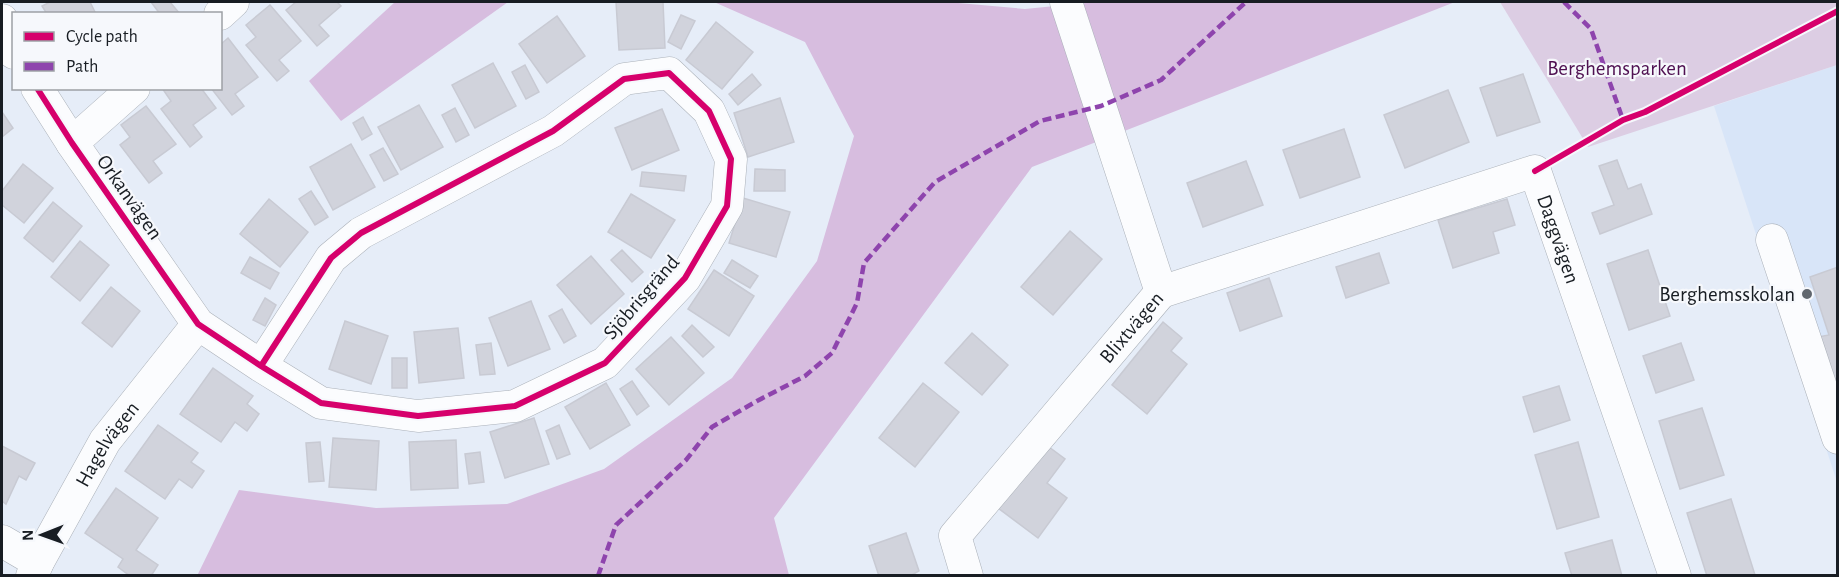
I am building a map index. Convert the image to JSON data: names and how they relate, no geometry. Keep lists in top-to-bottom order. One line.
{"streets":{"street":["Orkanvägen","Daggvägen","Sjöbrisgränd","Blixtvägen","Hagelvägen"]},"crossings":[["Orkanvägen","Sjöbrisgränd"],["Orkanvägen","Hagelvägen"],["Daggvägen","Blixtvägen"],["Sjöbrisgränd","Hagelvägen"]],"parks":["Berghemsparken"],"places":["Berghemsskolan"],"legend":["Cycle path","Path"],"north":"left"}
